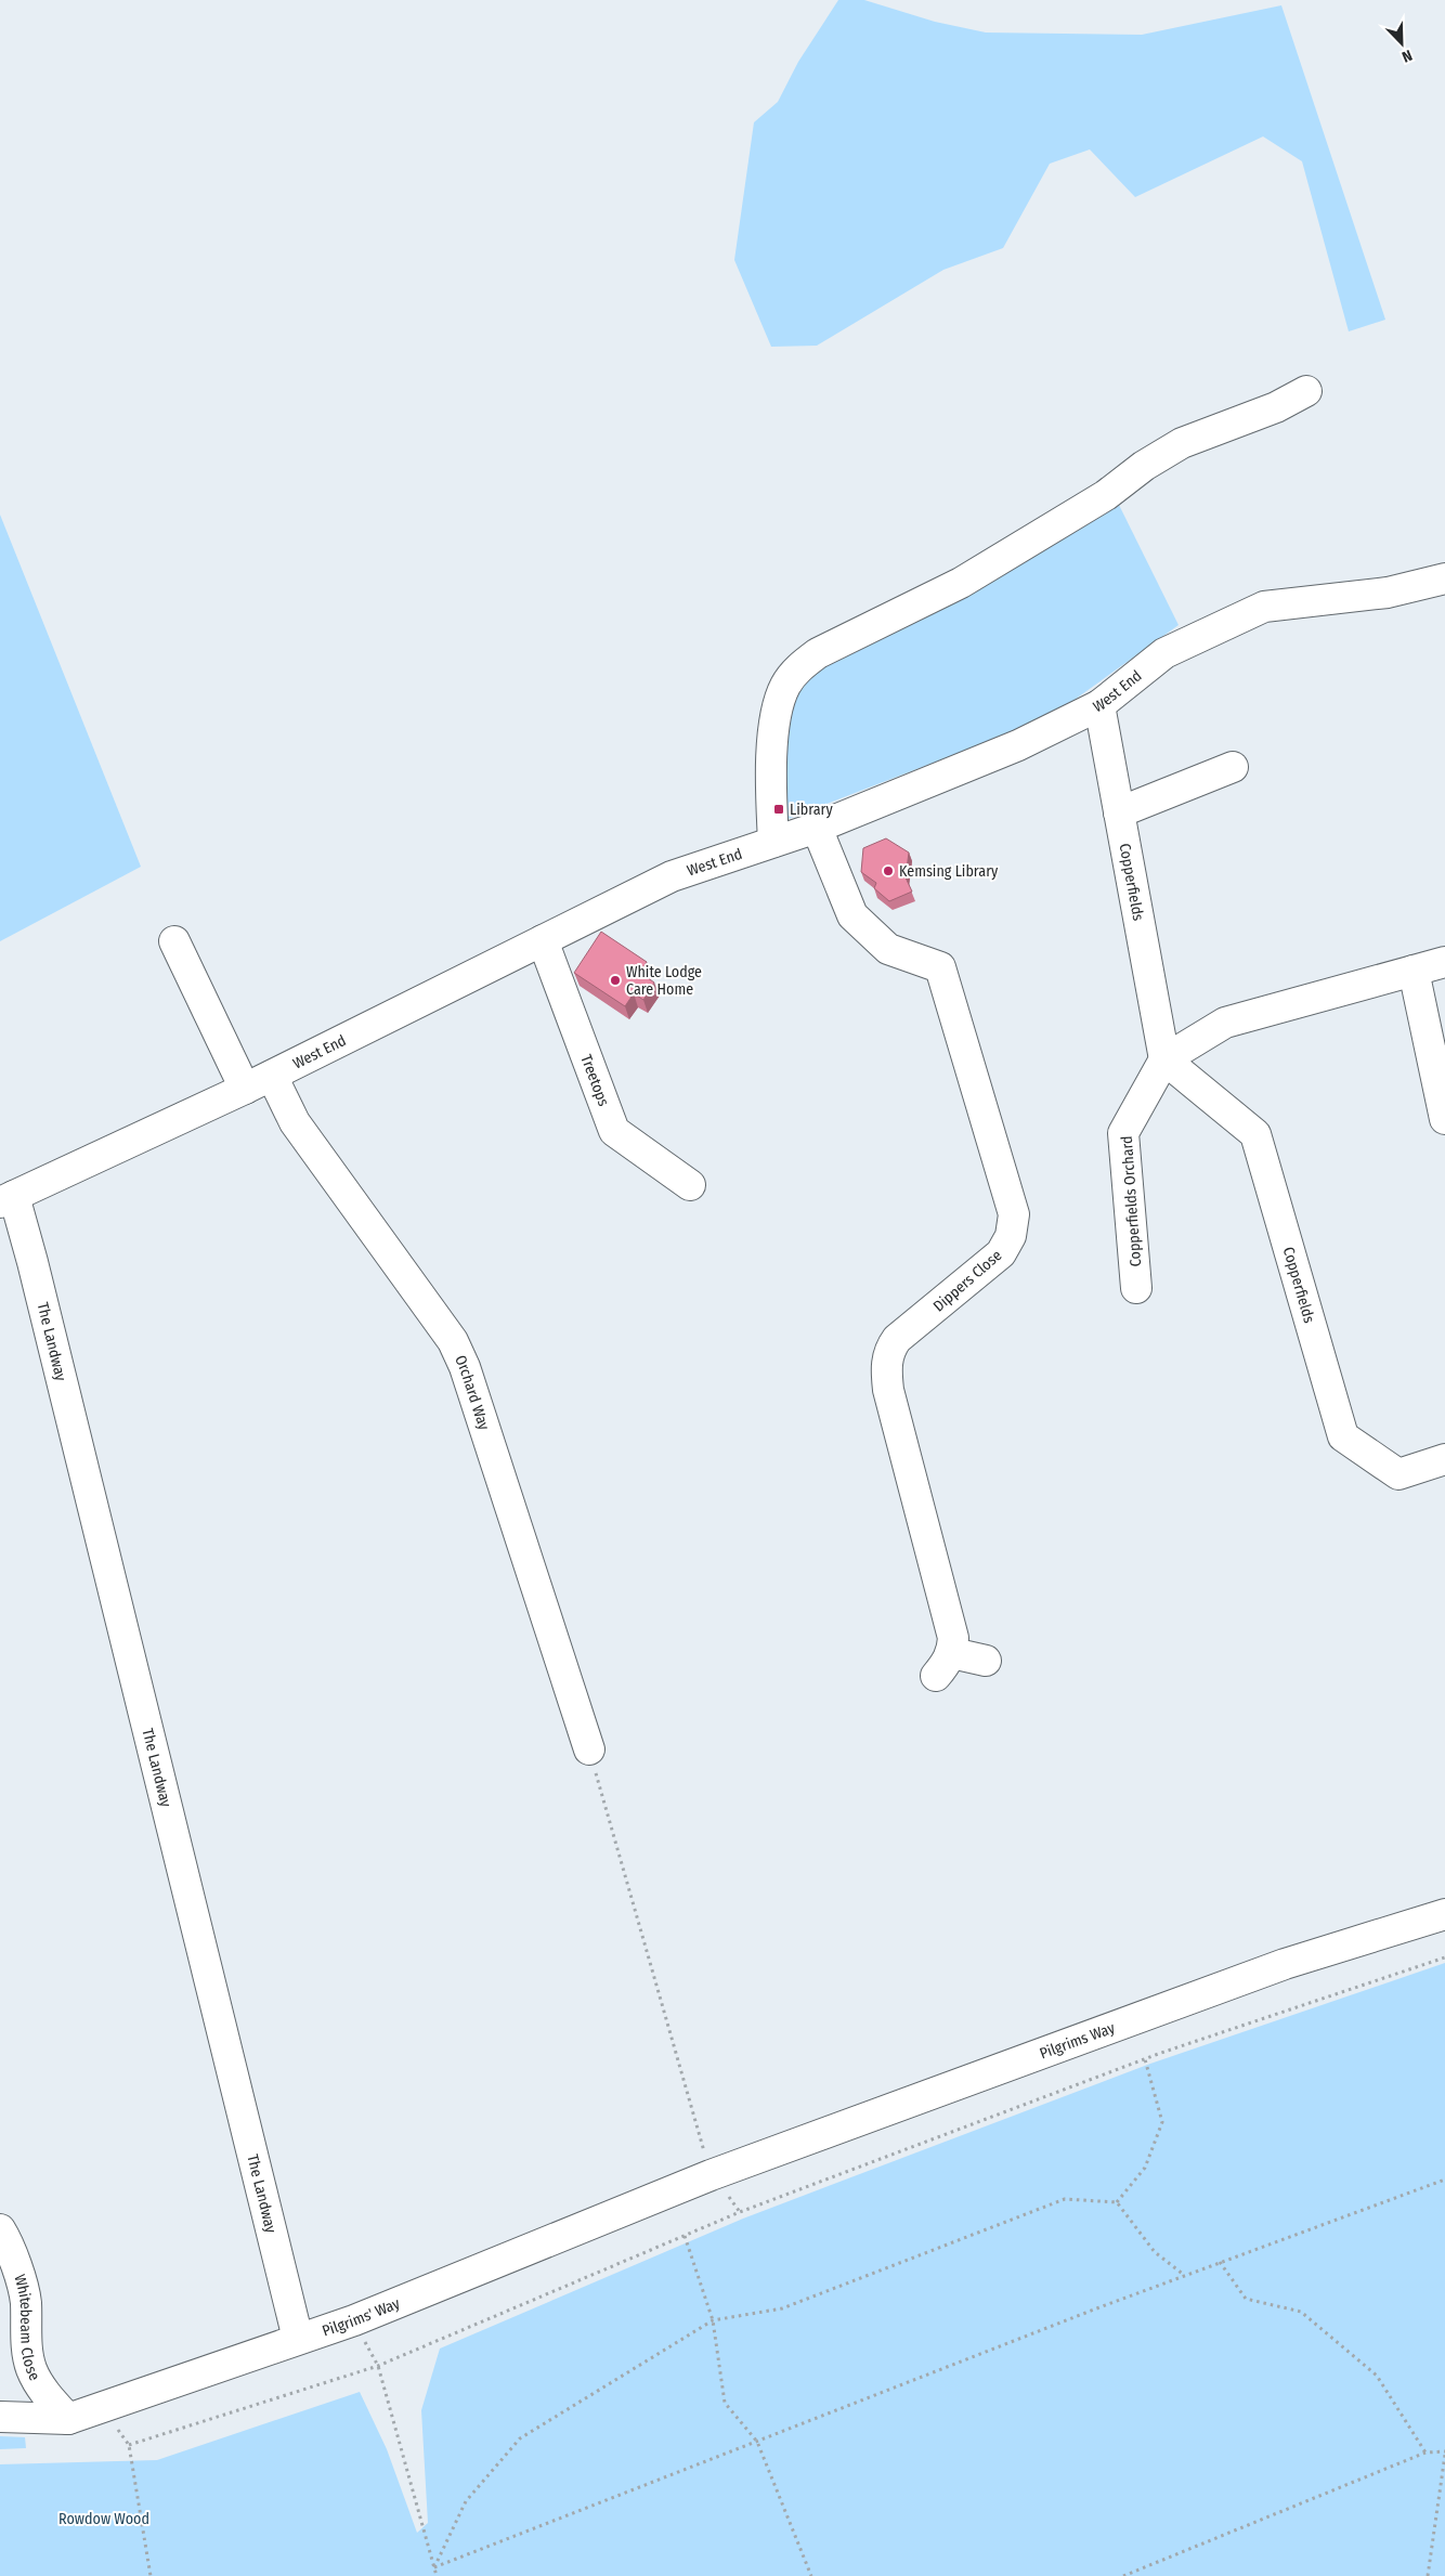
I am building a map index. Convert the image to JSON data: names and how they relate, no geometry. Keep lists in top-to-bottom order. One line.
{"streets":{"street":["West End","Copperfields","Treetops","Copperfields Orchard","Dippers Close","The Landway","Orchard Way","Pilgrims Way","Pilgrims' Way","Whitebeam Close"]},"crossings":[["West End","Copperfields"],["West End","Treetops"],["West End","Dippers Close"],["West End","The Landway"],["West End","Orchard Way"],["Copperfields","Copperfields Orchard"],["The Landway","Pilgrims' Way"],["Pilgrims Way","Pilgrims' Way"],["Pilgrims' Way","Whitebeam Close"]],"parks":["Rowdow Wood"],"places":{"transit":["Library"],"other":["Kemsing Library","White Lodge Care Home"]},"north":"bottom right"}
